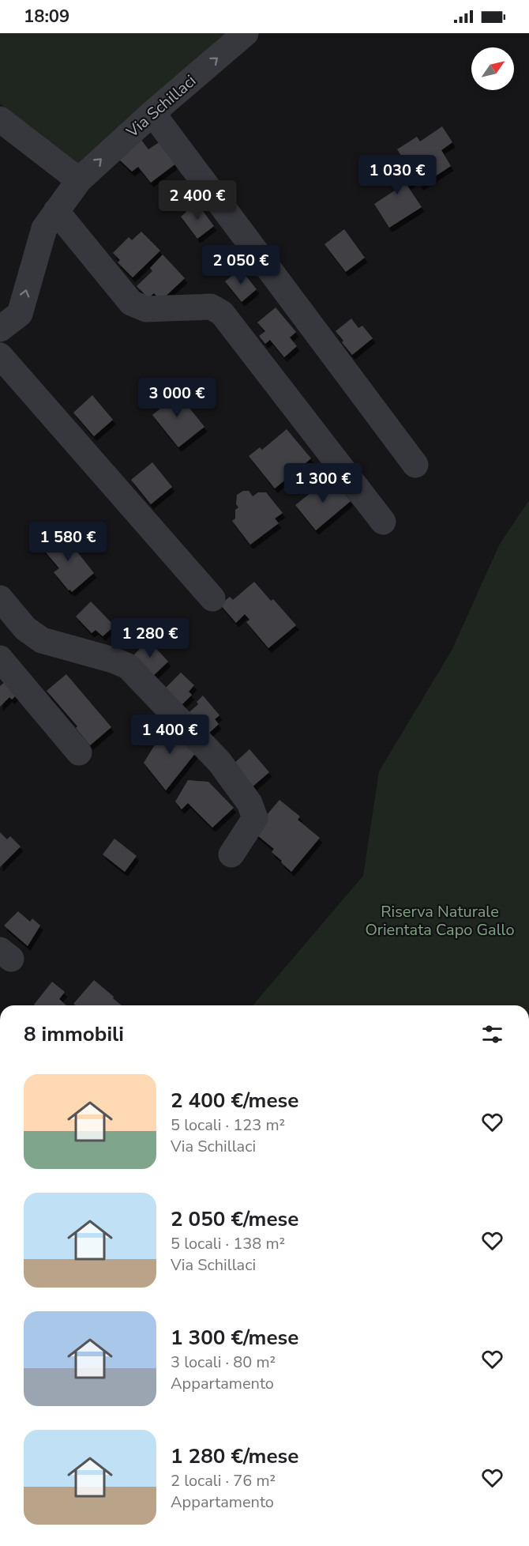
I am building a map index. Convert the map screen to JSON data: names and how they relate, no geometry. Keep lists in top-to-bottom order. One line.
{"streets":{"street":["Via Schillaci"]},"one_way":["Via Schillaci"],"parks":["Riserva Naturale Orientata Capo Gallo"],"north":"top right","page":{"status":"18:09","price":["1 030 €","2 400 €","2 050 €","3 000 €","1 300 €","1 580 €","1 280 €","1 400 €"],"heading":"8 immobili","list":[{"name":"2 400 €/mese","note":"5 locali · 123 m² · Via Schillaci"},{"name":"2 050 €/mese","note":"5 locali · 138 m² · Via Schillaci"},{"name":"1 300 €/mese","note":"3 locali · 80 m² · Appartamento"},{"name":"1 280 €/mese","note":"2 locali · 76 m² · Appartamento"}]}}
